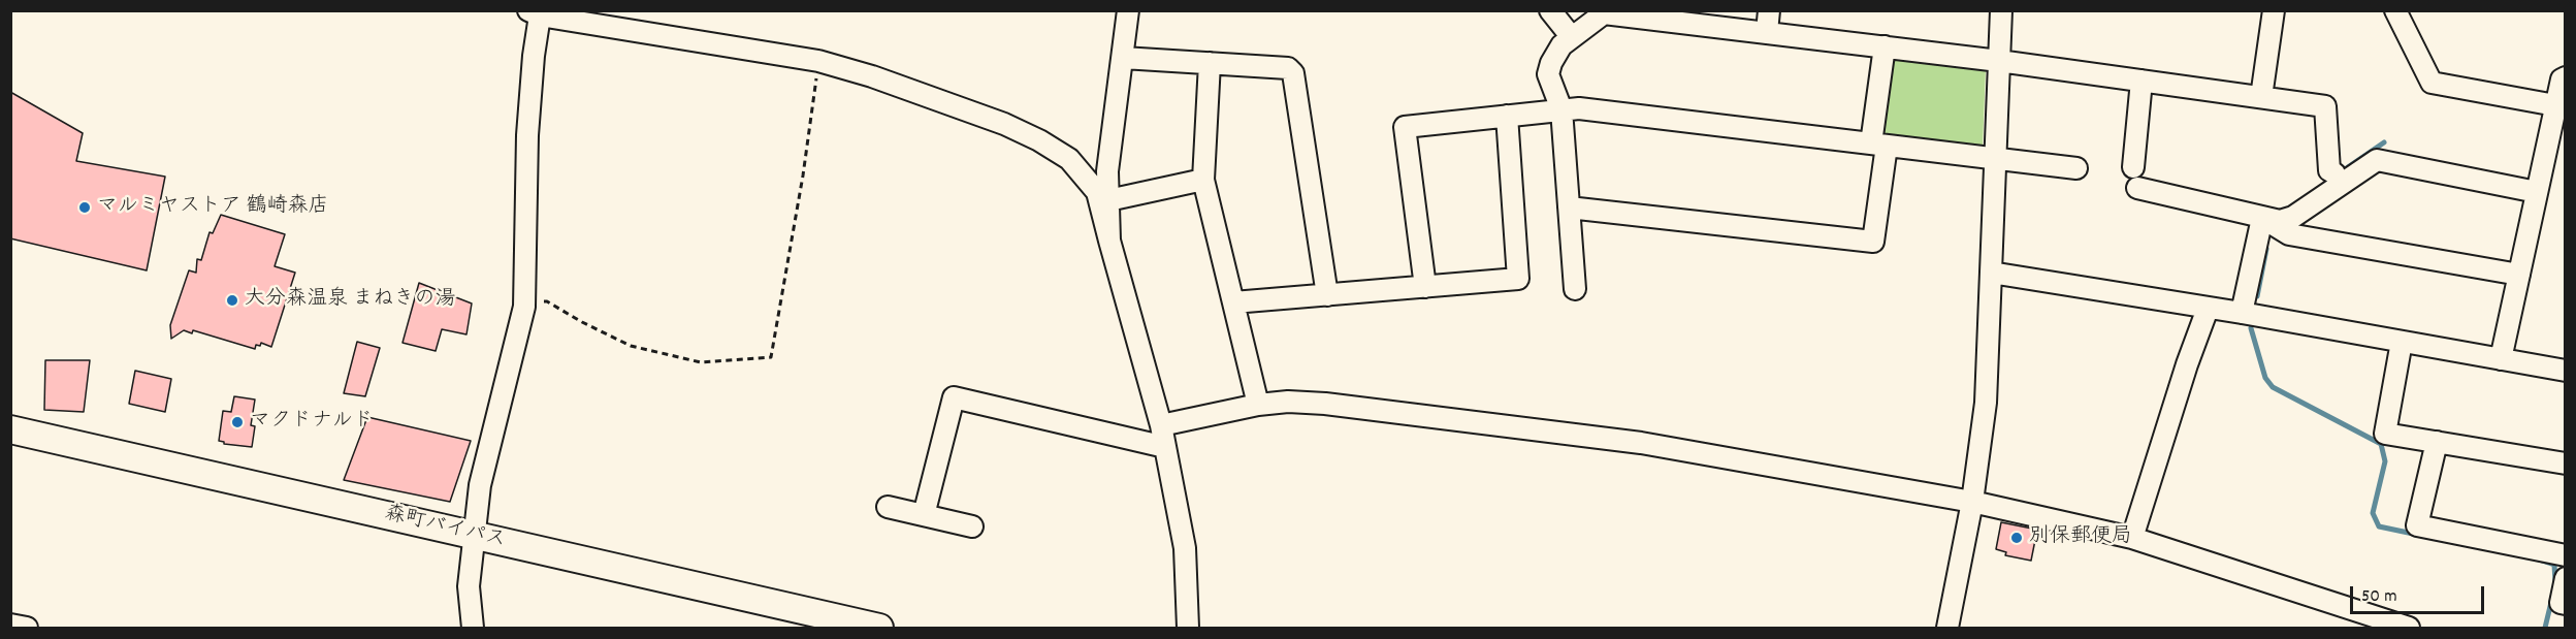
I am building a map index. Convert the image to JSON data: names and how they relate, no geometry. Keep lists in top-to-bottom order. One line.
{"streets":{"main road":["森町バイパス"]},"places":["マルミヤストア 鶴崎森店","大分森温泉 まねきの湯","マクドナルド","別保郵便局"],"scale_bar":"50 m"}
